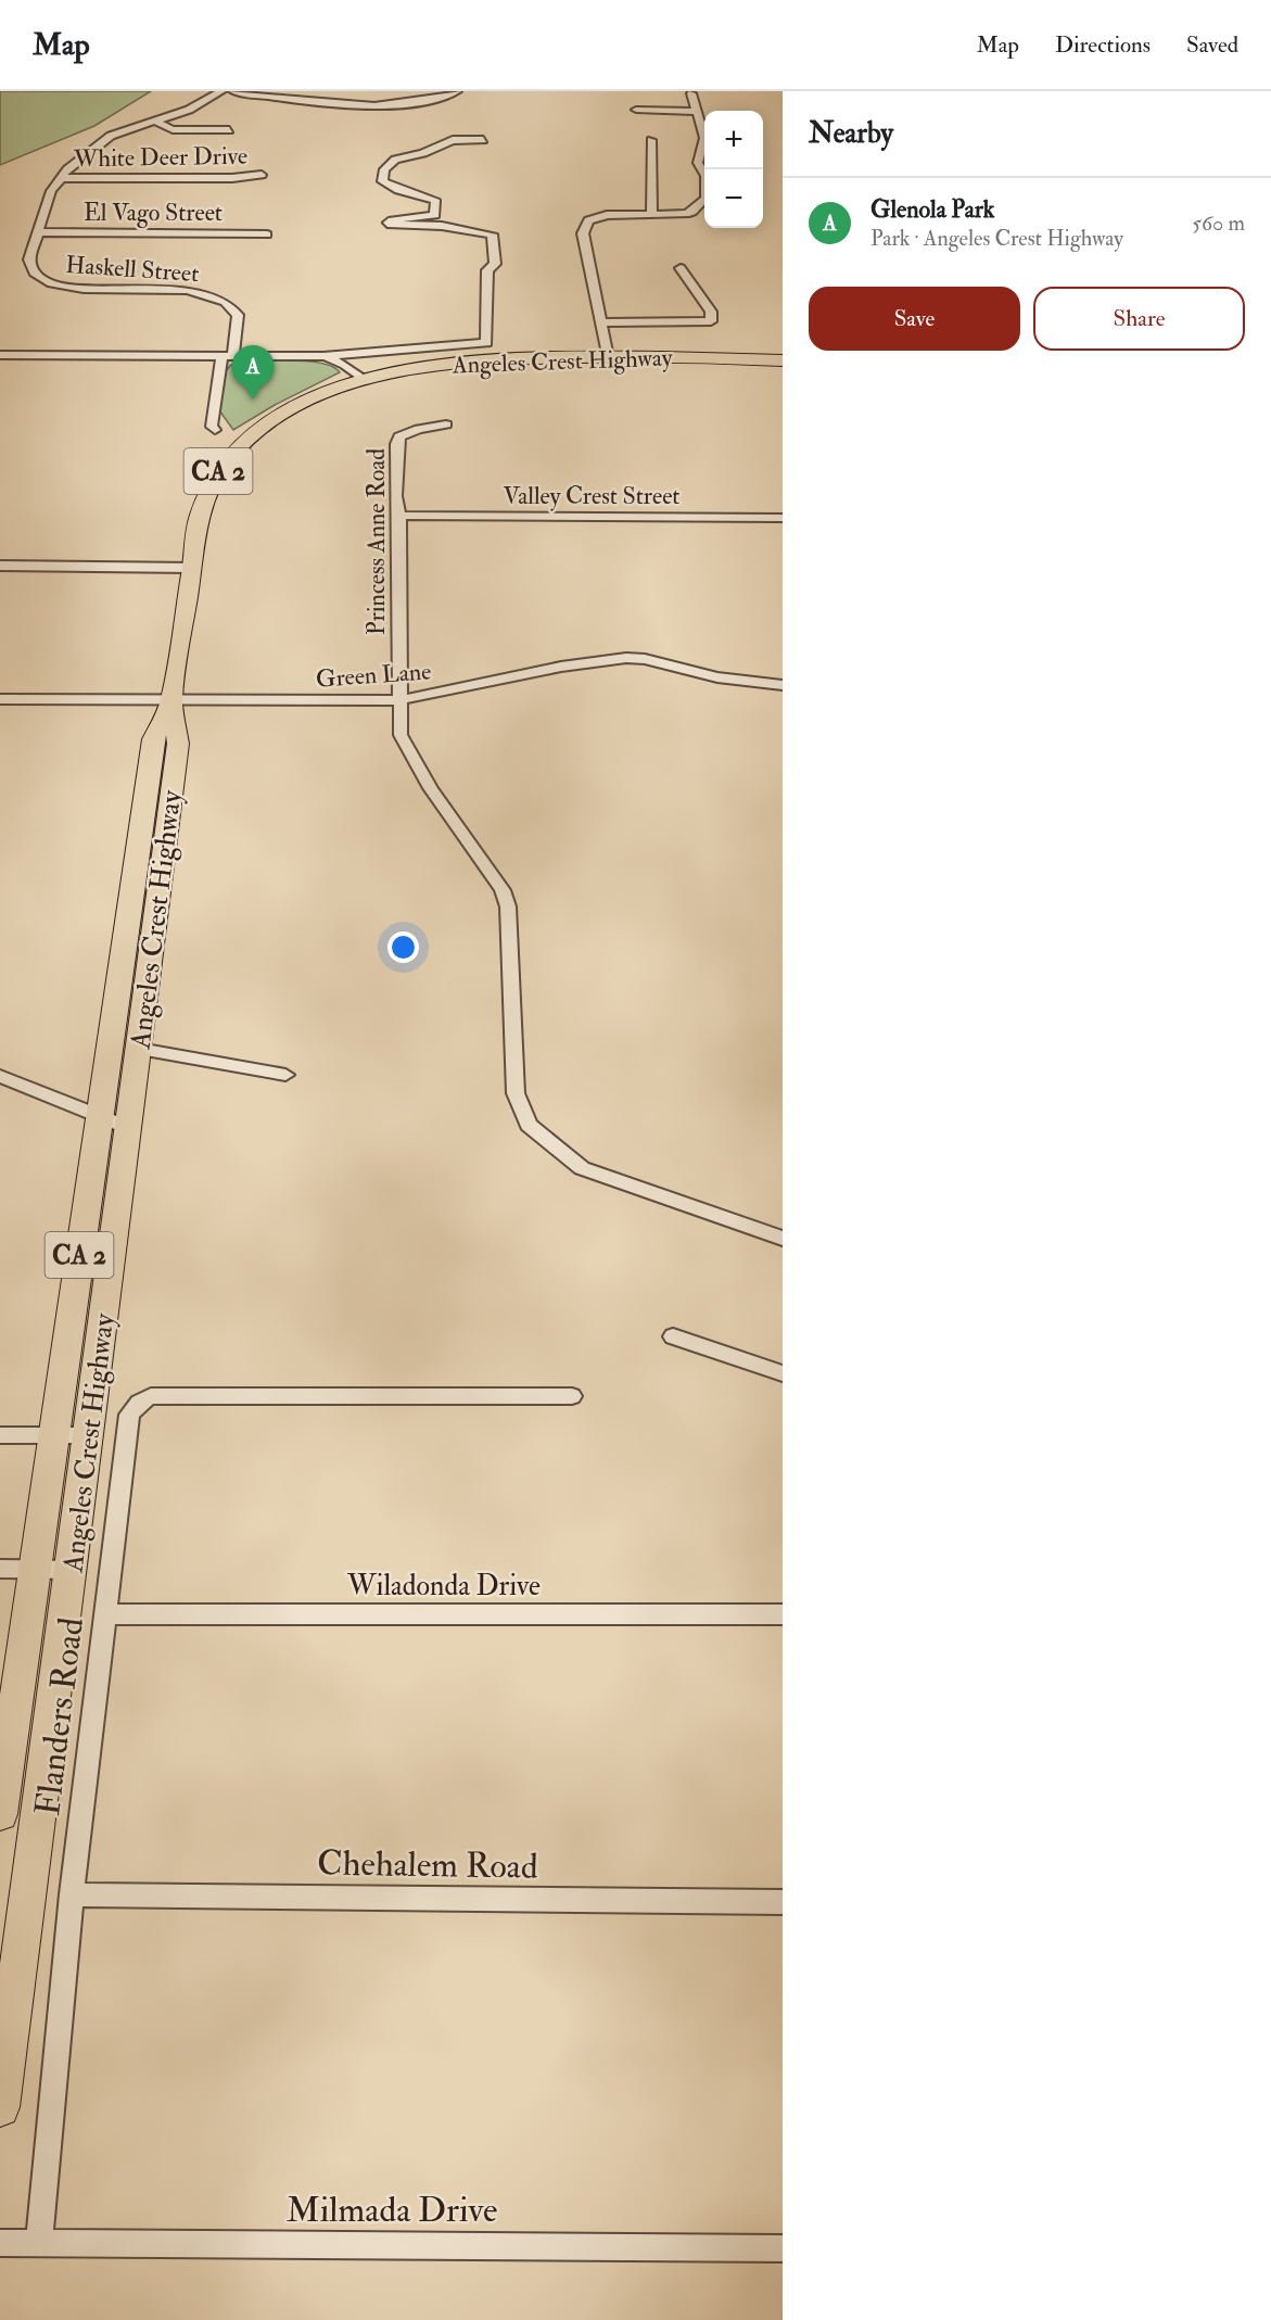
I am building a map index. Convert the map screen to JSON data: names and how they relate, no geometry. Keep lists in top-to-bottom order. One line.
{"streets":{"main road":["Angeles Crest Highway","CA 2"],"street":["White Deer Drive","El Vago Street","Haskell Street","Valley Crest Street","Princess Anne Road","Green Lane","Wiladonda Drive","Flanders Road","Chehalem Road","Milmada Drive"]},"crossings":[["White Deer Drive","Haskell Street"],["El Vago Street","Haskell Street"],["Angeles Crest Highway","Green Lane"],["Valley Crest Street","Princess Anne Road"],["Princess Anne Road","Green Lane"],["Wiladonda Drive","Flanders Road"],["Flanders Road","Chehalem Road"],["Flanders Road","Milmada Drive"]],"page":{"header":"Map","nav":["Map","Directions","Saved"],"heading":"Nearby","map_buttons":["+","−"],"list":[{"mark":"A","name":"Glenola Park","note":"Park · Angeles Crest Highway","value":"560 m"}],"buttons":["Save","Share"],"pins":"A"}}
